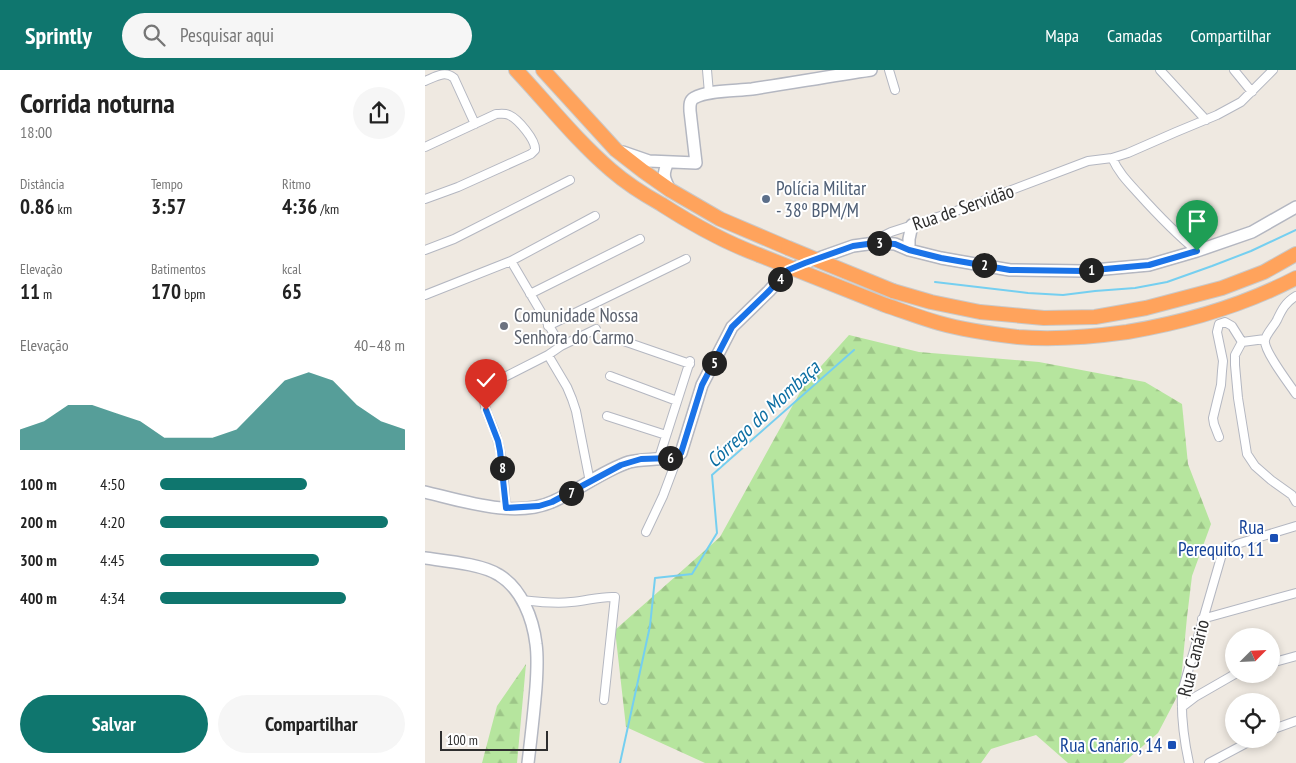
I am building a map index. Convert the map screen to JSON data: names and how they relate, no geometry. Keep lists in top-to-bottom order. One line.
{"streets":{"main road":["Rua de Servidão"],"street":["Rua Canário"]},"water":["Córrego do Mombaça"],"places":{"other":["Polícia Militar - 38º BPM/M","Comunidade Nossa Senhora do Carmo"],"transit":["Rua Perequito, 11","Rua Canário, 14"]},"scale_bar":"100 m","north":"top right","page":{"header":"Sprintly","search":"Pesquisar aqui","nav":["Mapa","Camadas","Compartilhar"],"heading":["Corrida noturna","18:00"],"stats":[["Distância","0.86 km"],["Tempo","3:57"],["Ritmo","4:36 /km"],["Elevação","11 m"],["Batimentos","170 bpm"],["kcal","65"]],"pins":["3","2","1","4","5","6","8","7"],"chart":["Elevação","40–48 m"],"list":[{"name":"100 m","note":"4:50"},{"name":"200 m","note":"4:20"},{"name":"300 m","note":"4:45"},{"name":"400 m","note":"4:34"}],"buttons":["Salvar","Compartilhar"],"scale":"100 m"}}
